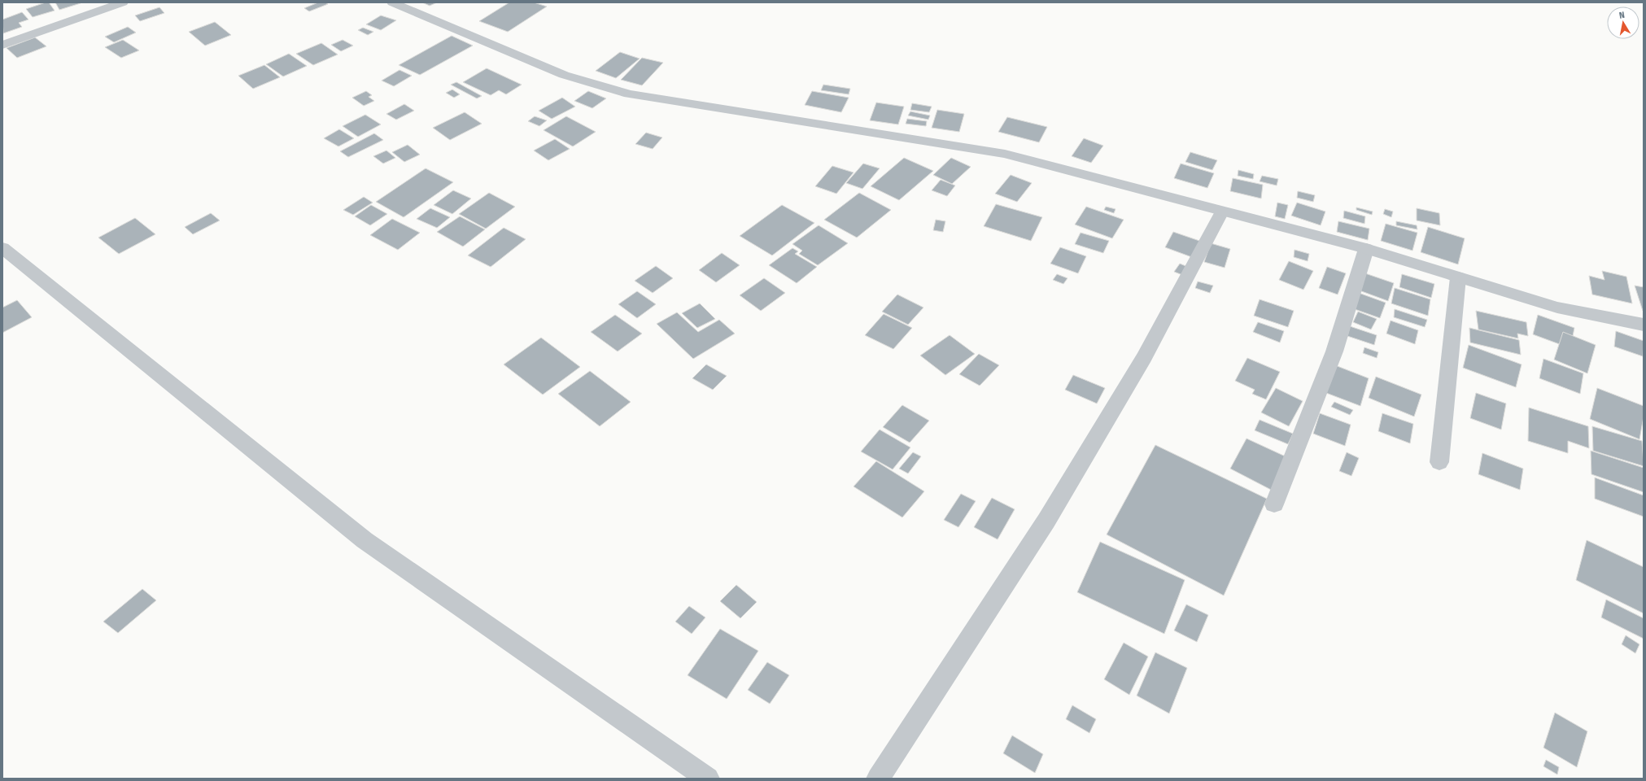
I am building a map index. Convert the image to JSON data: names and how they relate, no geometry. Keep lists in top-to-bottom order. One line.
{"north":"top"}
